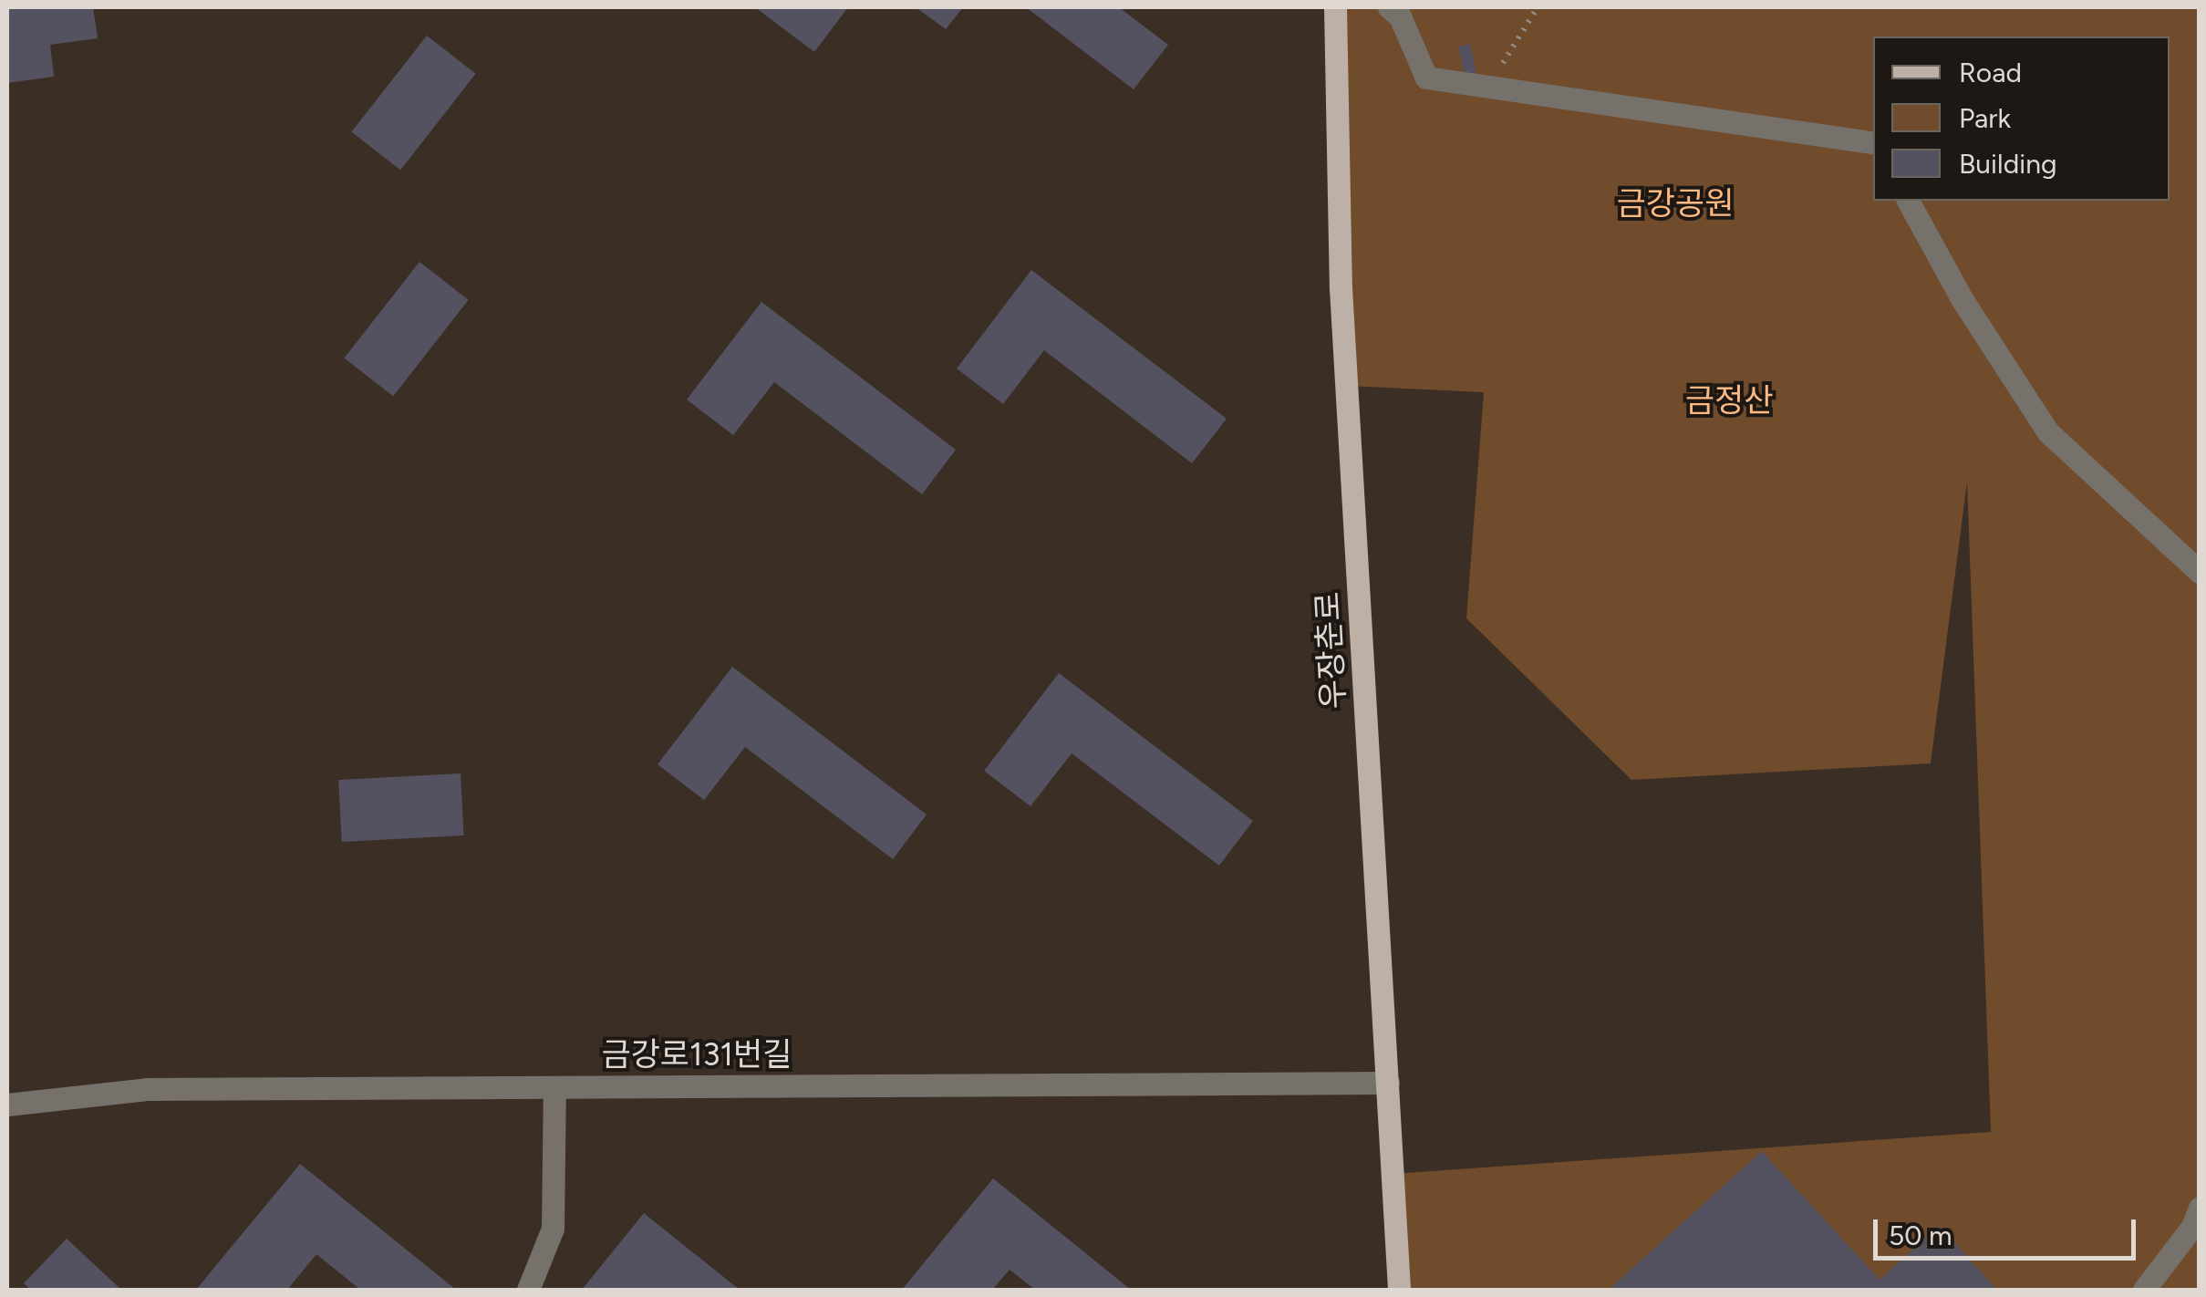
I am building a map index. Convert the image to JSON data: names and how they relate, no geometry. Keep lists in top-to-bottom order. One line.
{"streets":{"main road":["우장춘로"],"street":["금강로131번길"]},"crossings":[["우장춘로","금강로131번길"]],"parks":["금강공원","금정산"],"legend":["Road","Park","Building"],"scale_bar":"50 m"}
